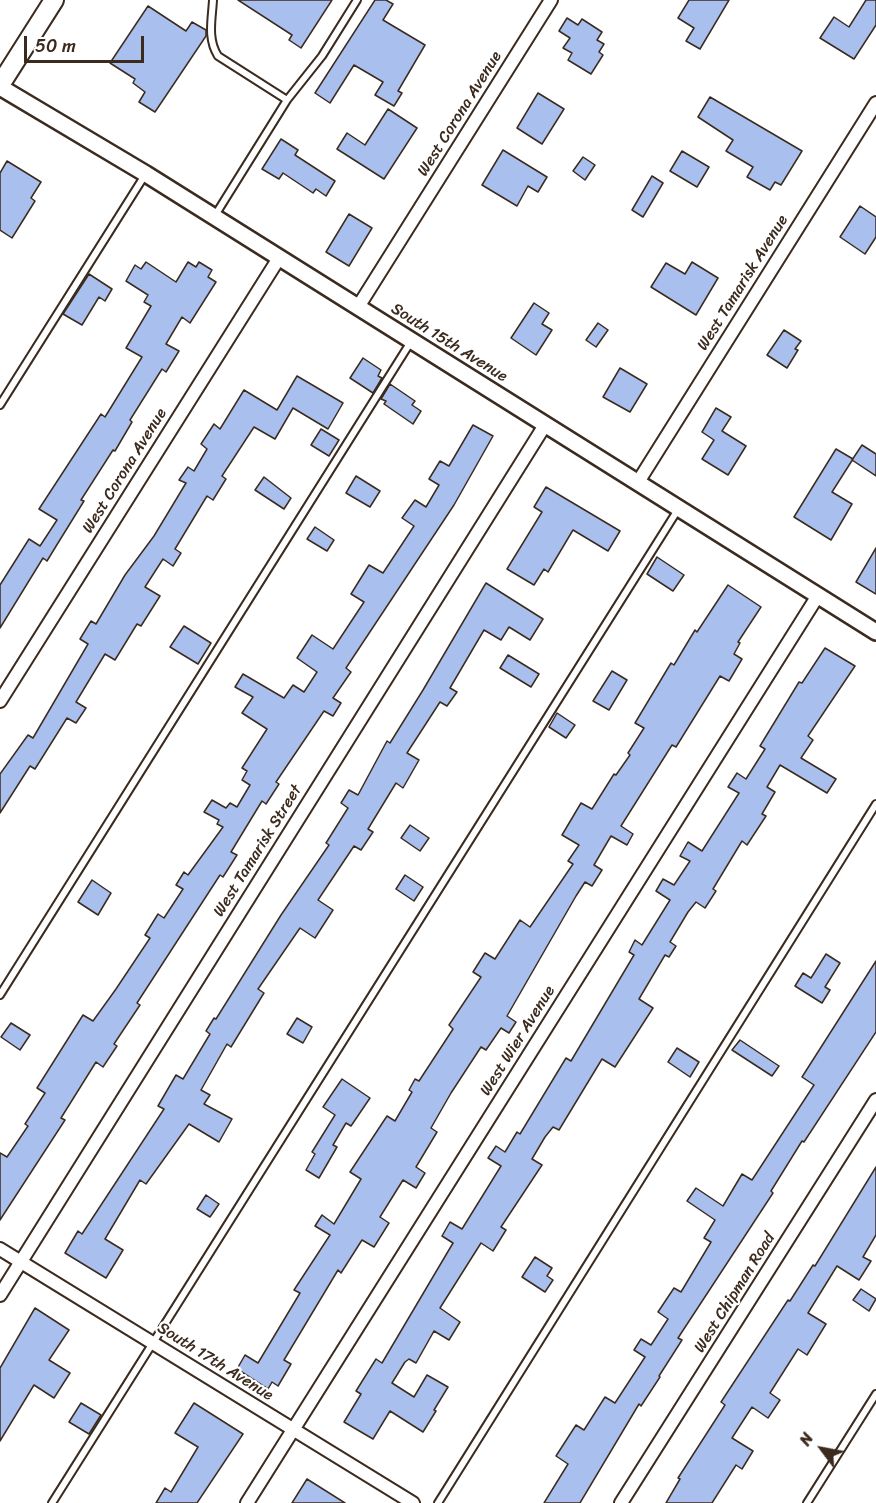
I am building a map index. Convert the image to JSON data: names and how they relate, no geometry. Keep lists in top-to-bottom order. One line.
{"streets":{"street":["West Corona Avenue","West Tamarisk Avenue","South 15th Avenue","West Tamarisk Street","West Wier Avenue","West Chipman Road","South 17th Avenue"]},"crossings":[["West Corona Avenue","South 15th Avenue"],["West Tamarisk Avenue","South 15th Avenue"],["South 15th Avenue","West Tamarisk Street"],["South 15th Avenue","West Wier Avenue"],["West Tamarisk Street","South 17th Avenue"],["West Wier Avenue","South 17th Avenue"]],"scale_bar":"50 m","north":"top left"}
